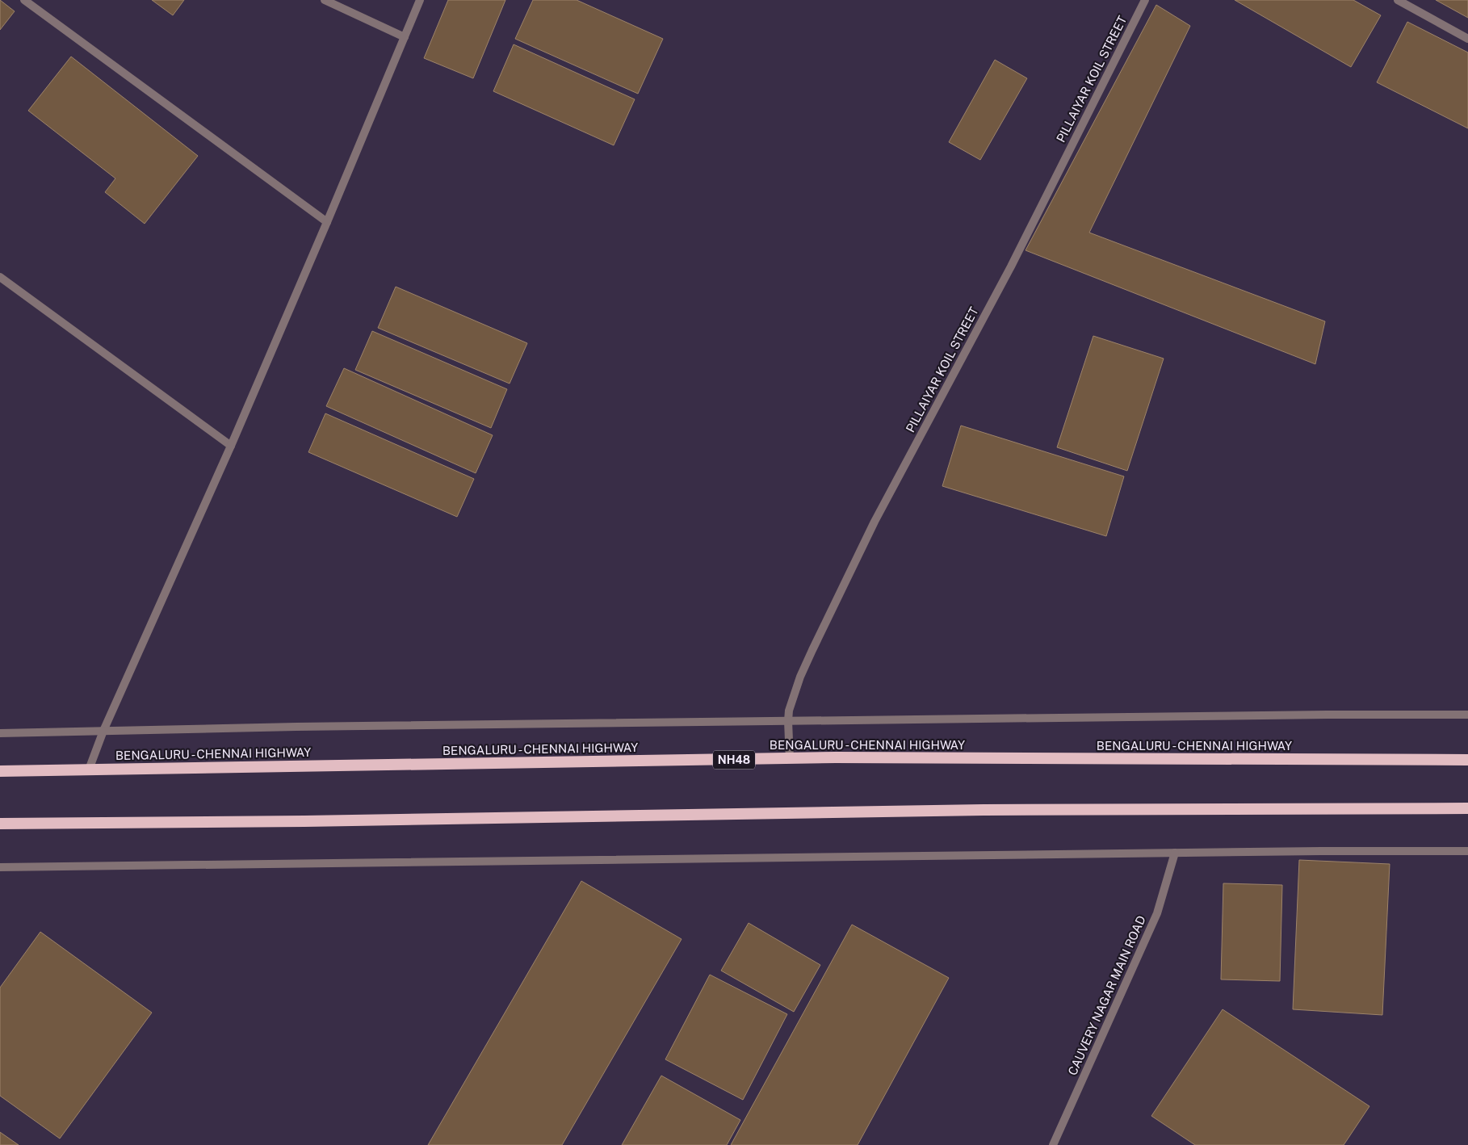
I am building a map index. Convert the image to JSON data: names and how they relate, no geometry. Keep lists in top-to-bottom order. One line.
{"streets":{"highway":["BENGALURU - CHENNAI HIGHWAY","NH48"],"street":["PILLAIYAR KOIL STREET","CAUVERY NAGAR MAIN ROAD"]},"crossings":[["PILLAIYAR KOIL STREET","BENGALURU - CHENNAI HIGHWAY"]]}
